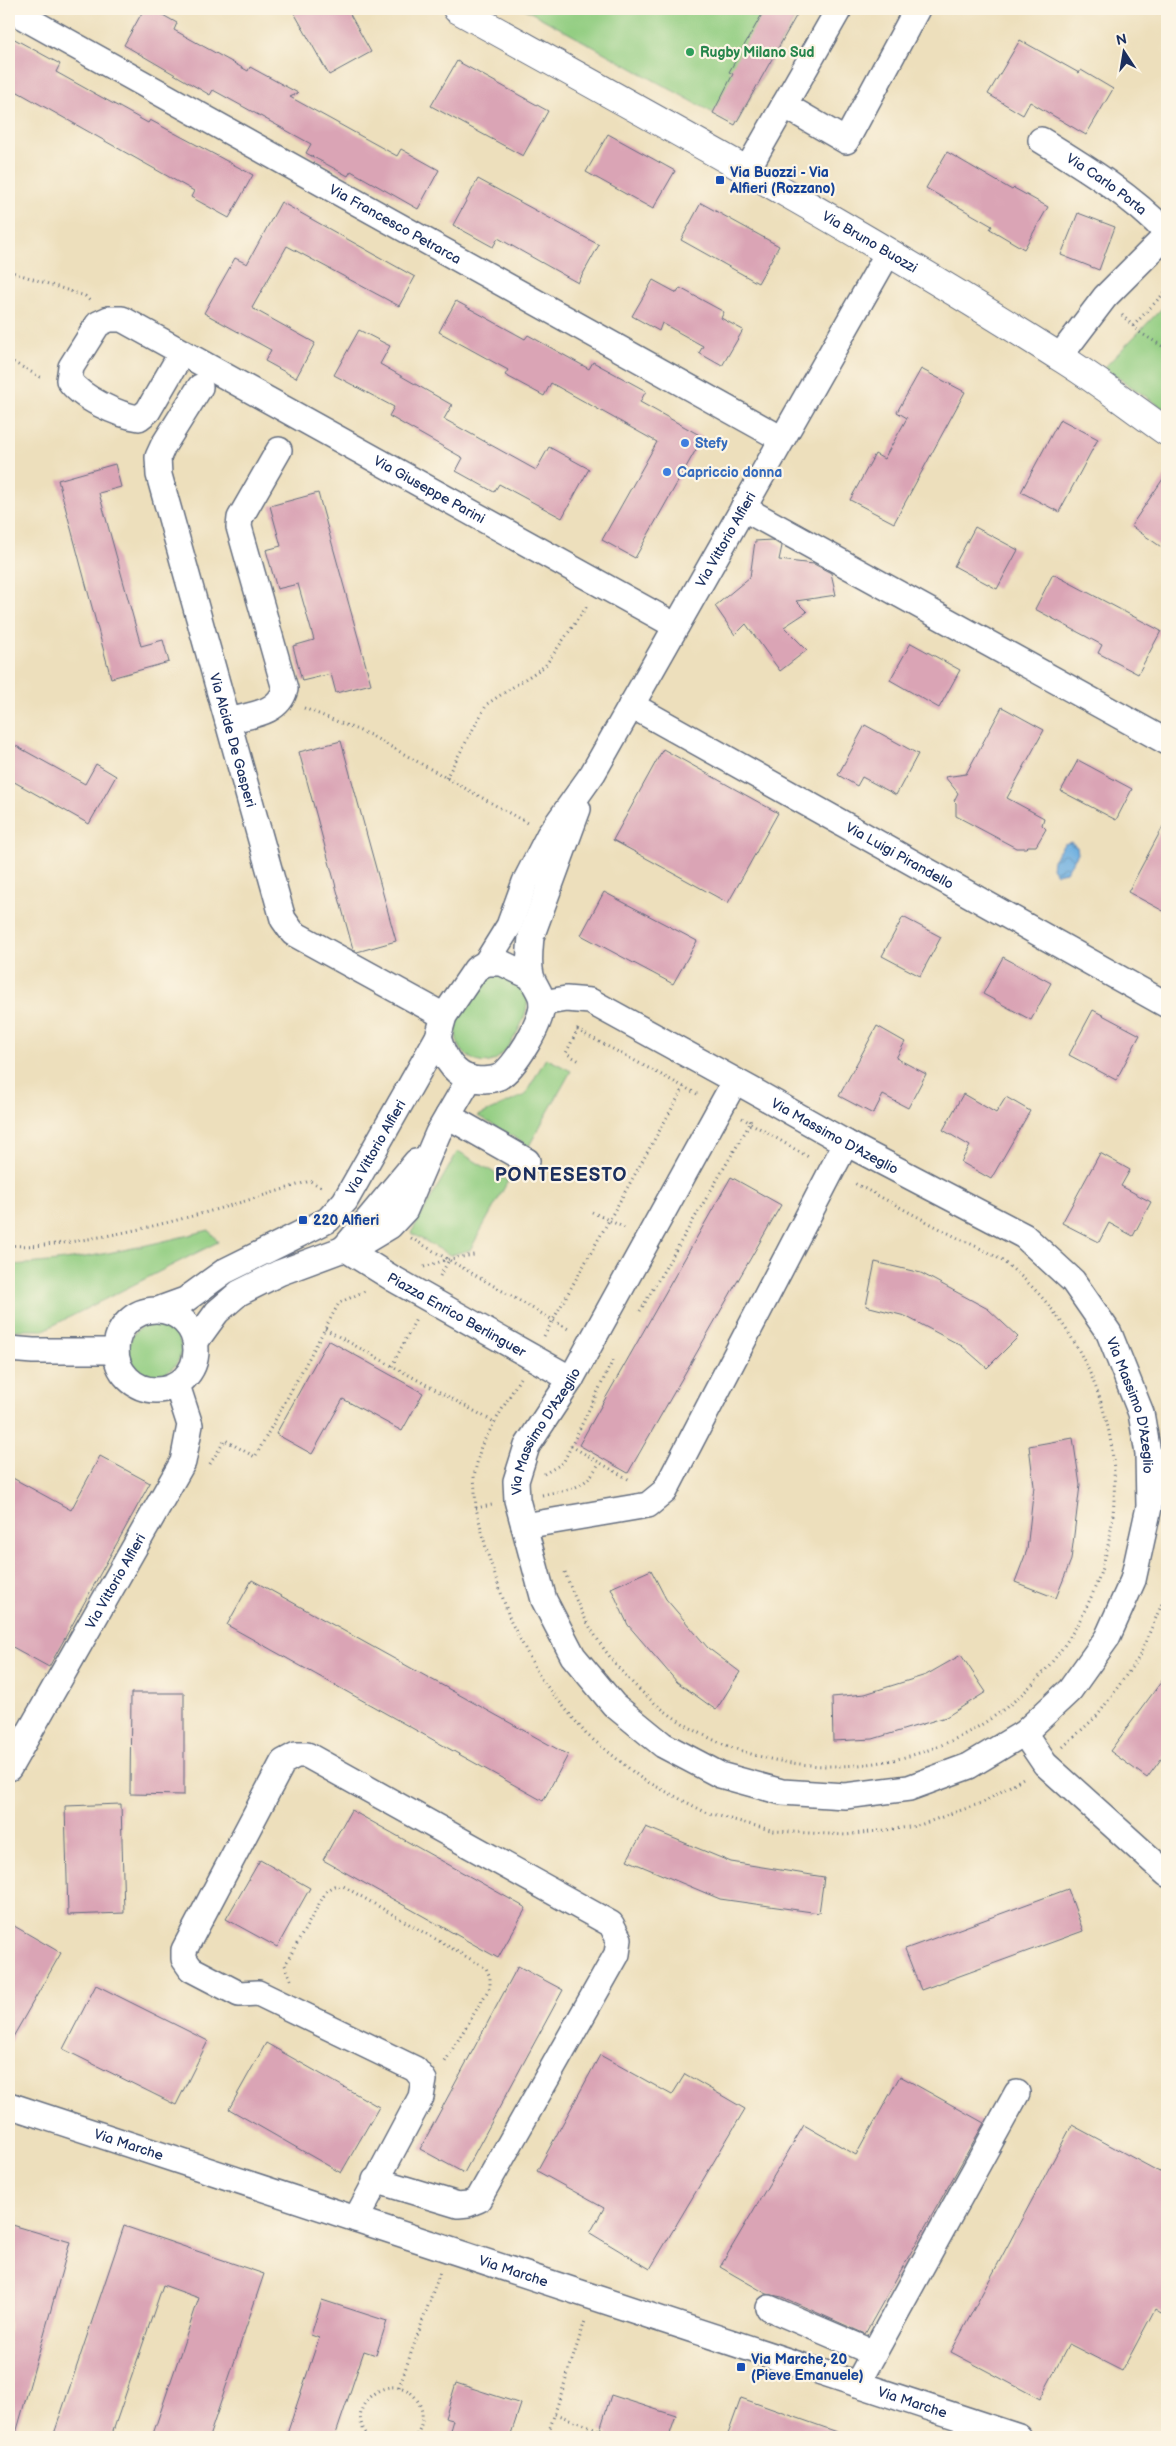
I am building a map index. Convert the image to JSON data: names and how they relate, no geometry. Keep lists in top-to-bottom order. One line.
{"streets":{"main road":["Via Bruno Buozzi"],"street":["Via Carlo Porta","Via Francesco Petrarca","Via Giuseppe Parini","Via Vittorio Alfieri","Via Alcide De Gasperi","Via Luigi Pirandello","Via Massimo D'Azeglio","Piazza Enrico Berlinguer","Via Marche"]},"crossings":[["Via Francesco Petrarca","Via Vittorio Alfieri"],["Via Bruno Buozzi","Via Vittorio Alfieri"],["Via Giuseppe Parini","Via Vittorio Alfieri"],["Via Vittorio Alfieri","Via Alcide De Gasperi"],["Via Vittorio Alfieri","Via Luigi Pirandello"],["Via Vittorio Alfieri","Via Massimo D'Azeglio"],["Via Alcide De Gasperi","Via Massimo D'Azeglio"],["Via Massimo D'Azeglio","Piazza Enrico Berlinguer"]],"districts":["PONTESESTO"],"places":{"other":["Rugby Milano Sud","Stefy","Capriccio donna"],"transit":["Via Buozzi - Via Alfieri (Rozzano)","220 Alfieri","Via Marche, 20 (Pieve Emanuele)"]},"north":"top"}
